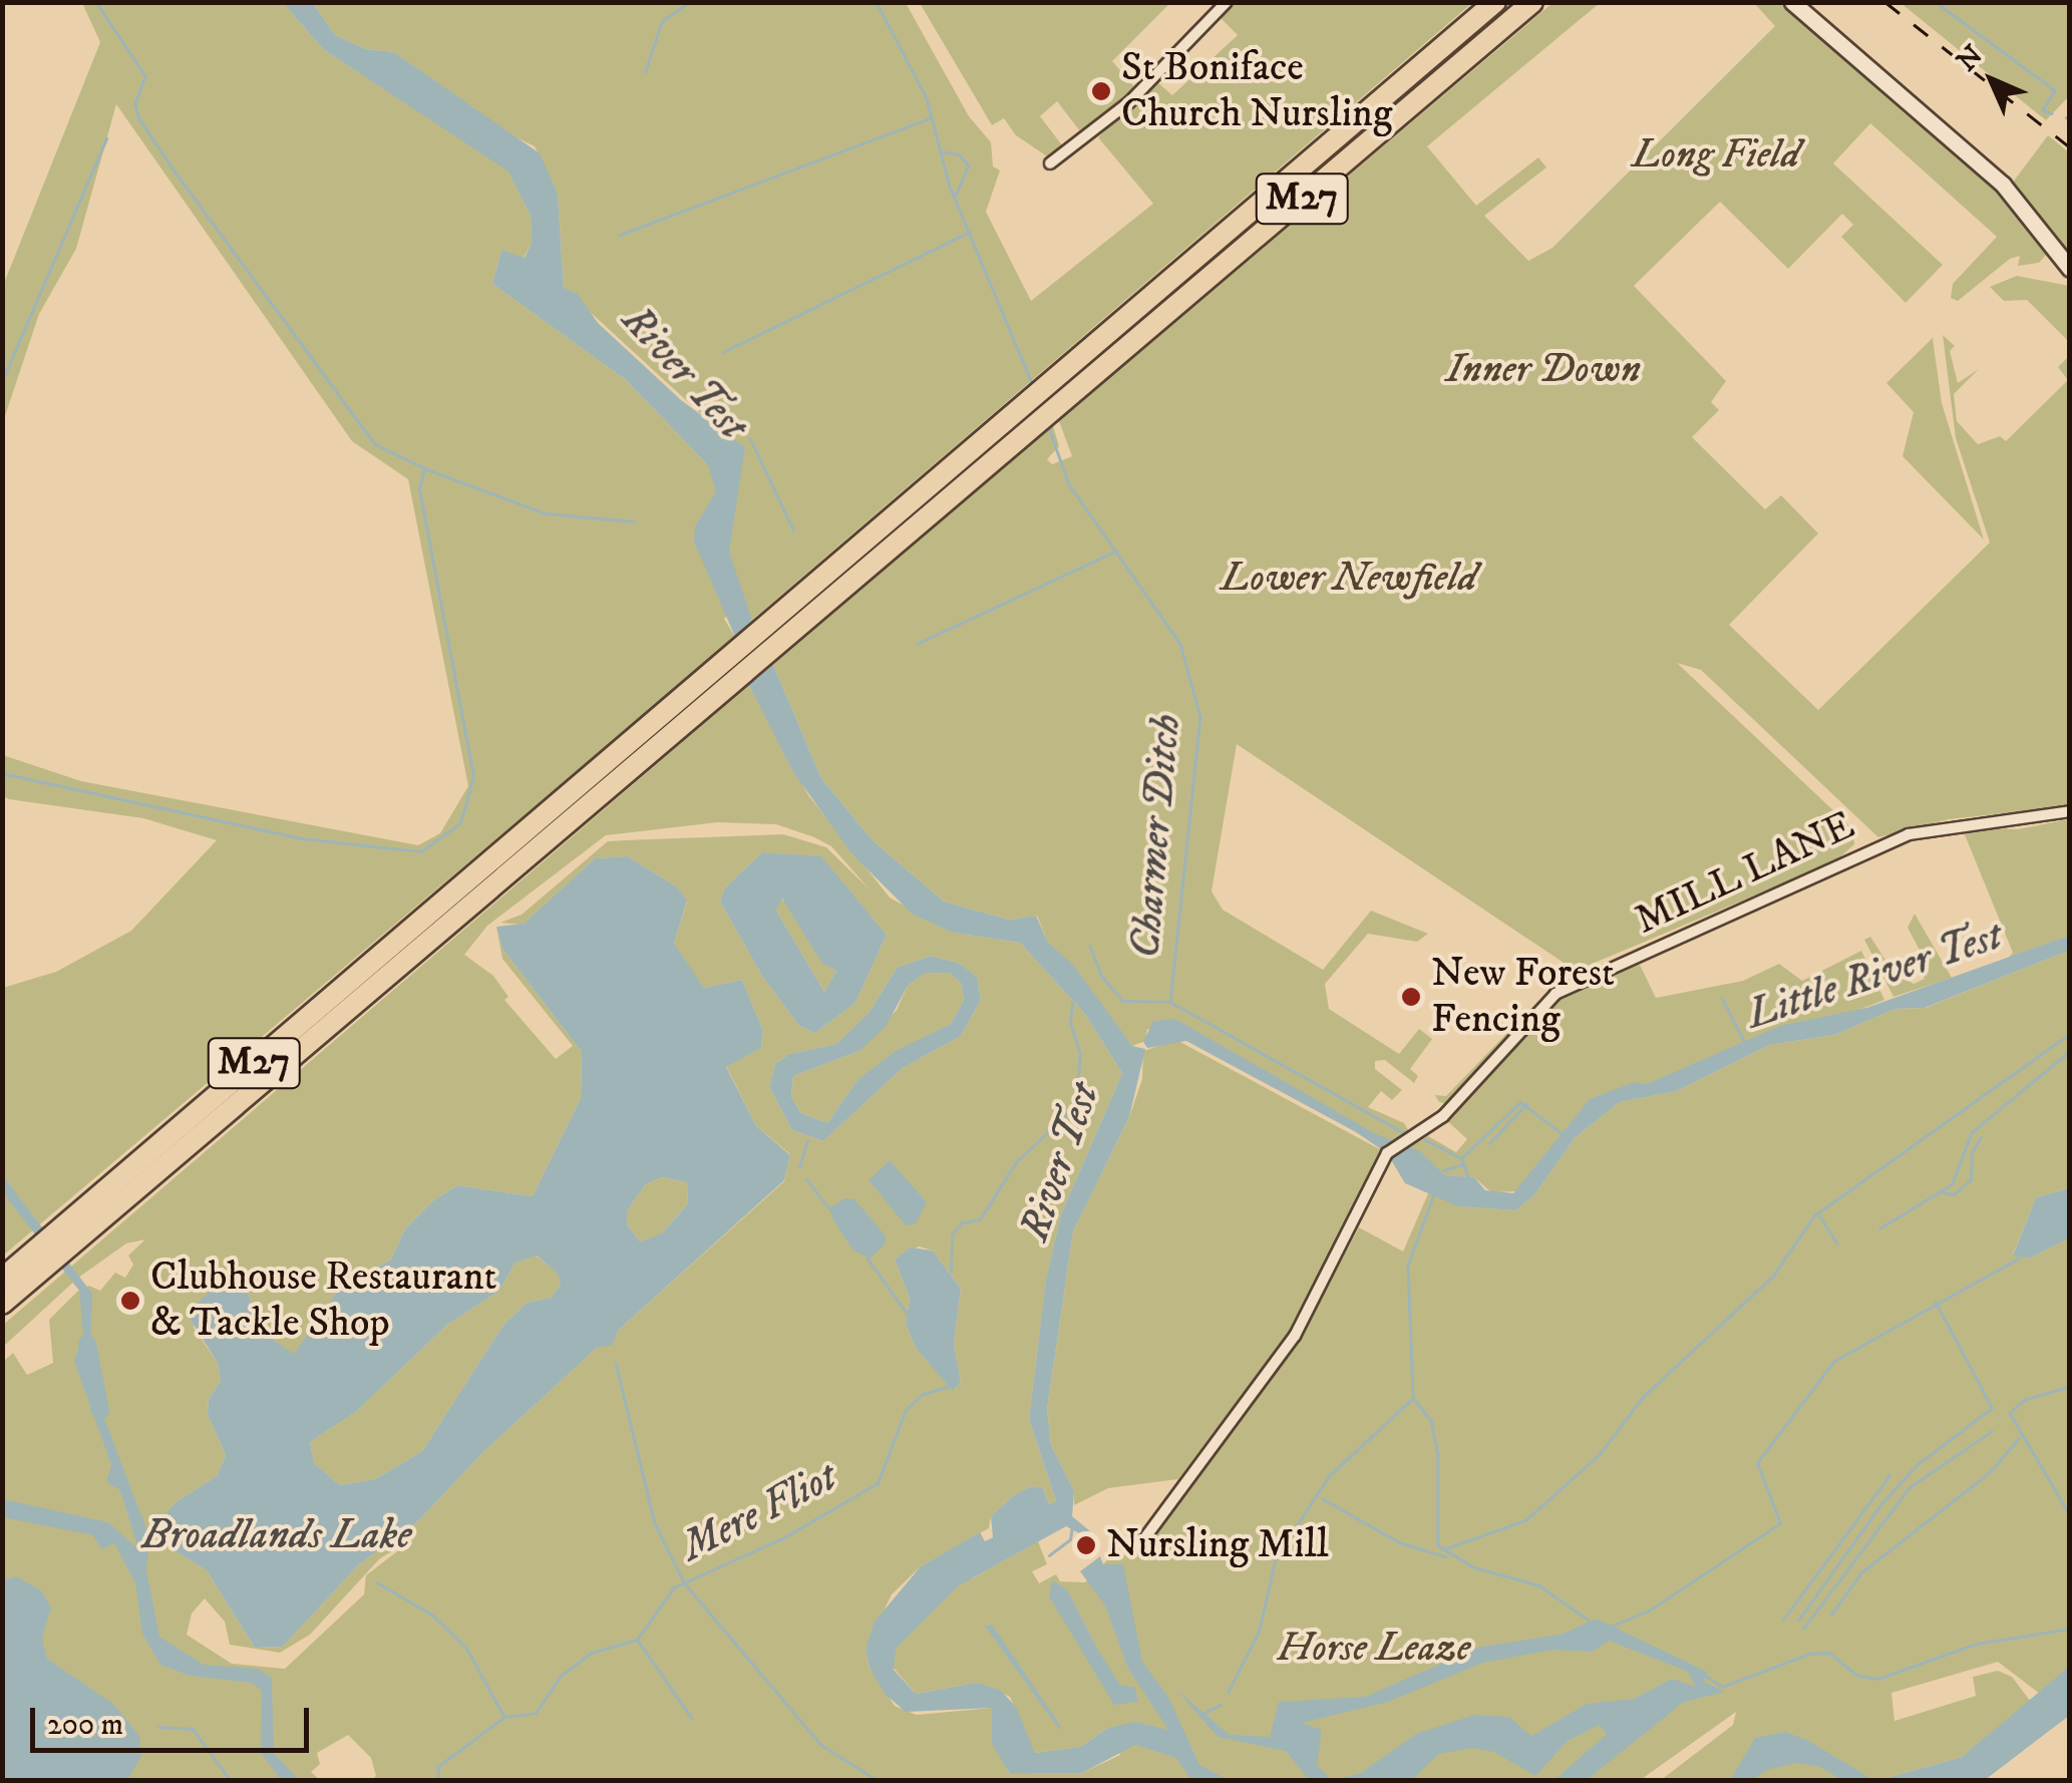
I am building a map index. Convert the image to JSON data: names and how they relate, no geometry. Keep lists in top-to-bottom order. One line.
{"streets":{"highway":["M27"],"street":["MILL LANE"]},"water":["River Test","Charmer Ditch","Little River Test","Mere Fliot","Broadlands Lake"],"parks":["Long Field","Inner Down","Lower Newfield","Horse Leaze"],"places":["St Boniface Church Nursling","New Forest Fencing","Clubhouse Restaurant & Tackle Shop","Nursling Mill"],"scale_bar":"200 m","north":"top left"}
